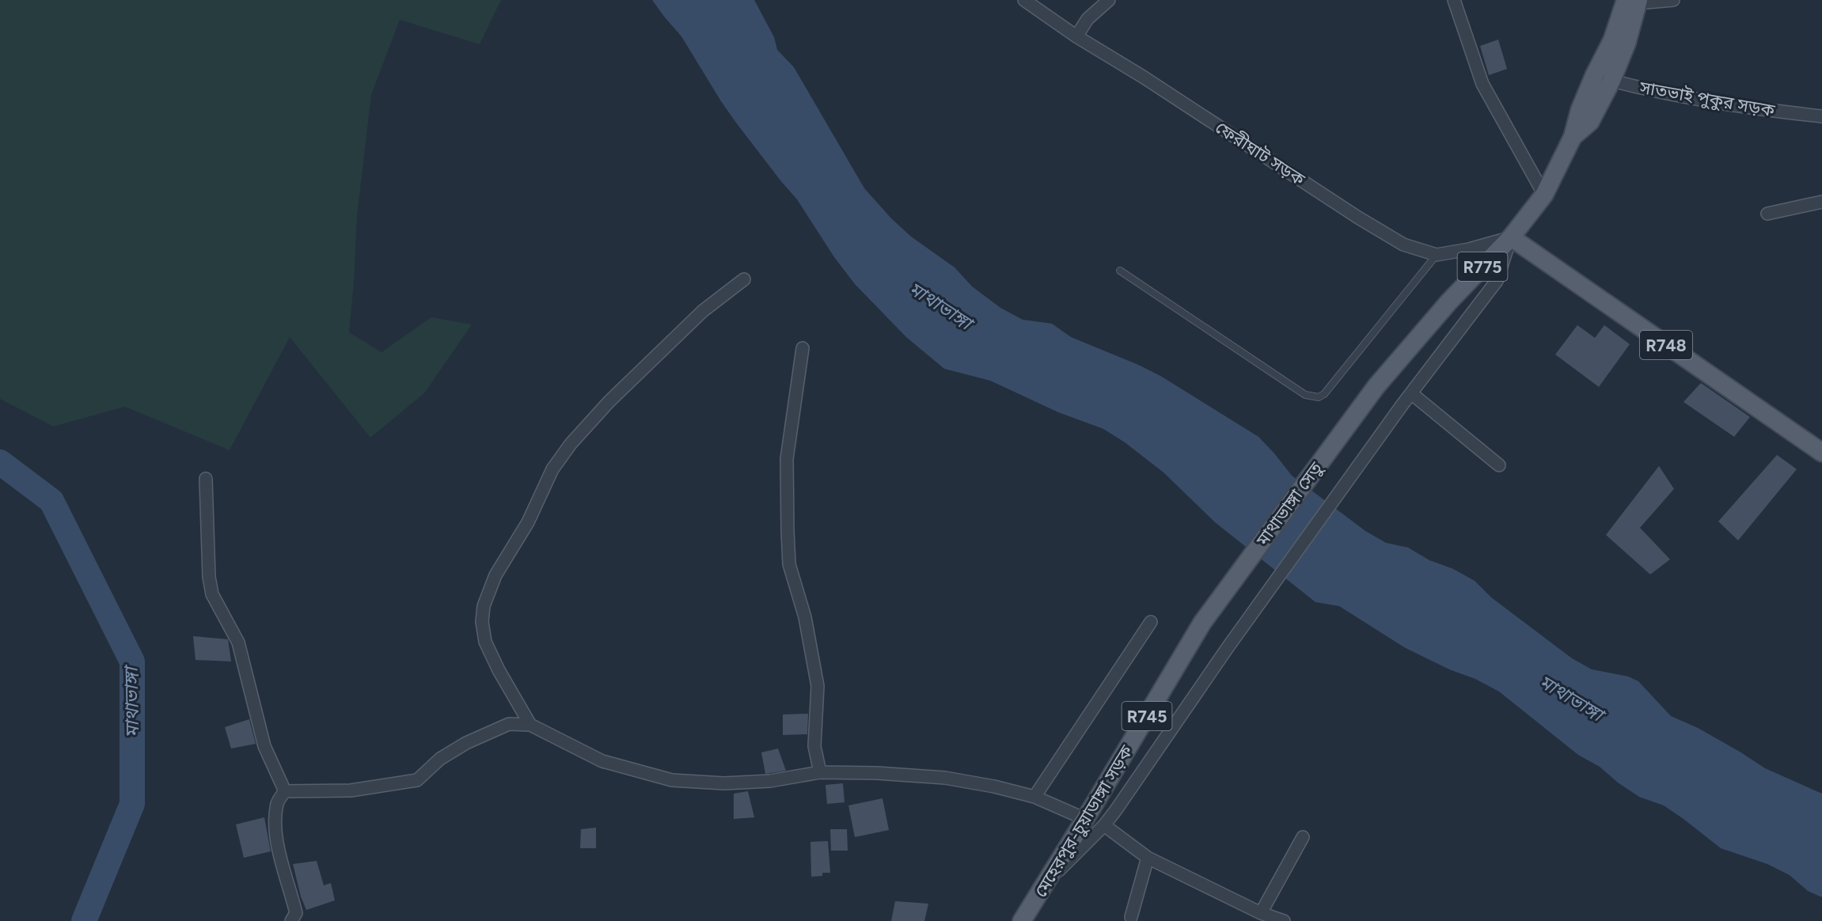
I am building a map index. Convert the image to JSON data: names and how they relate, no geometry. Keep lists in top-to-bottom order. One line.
{"streets":{"main road":["R775","R748","মাথাভাঙ্গা সেতু","R745","মেহেরপুর-চুয়াডাঙ্গা সড়ক"],"street":["সাতভাই পুকুর সড়ক","ফেরীঘাট সড়ক"]},"crossings":[["সাতভাই পুকুর সড়ক","R775"],["ফেরীঘাট সড়ক","R775"],["ফেরীঘাট সড়ক","R748"],["ফেরীঘাট সড়ক","মাথাভাঙ্গা সেতু"],["R775","R748"],["R775","মাথাভাঙ্গা সেতু"],["R748","মাথাভাঙ্গা সেতু"],["মাথাভাঙ্গা সেতু","মেহেরপুর-চুয়াডাঙ্গা সড়ক"]],"water":["মাথাভাঙ্গা"]}
